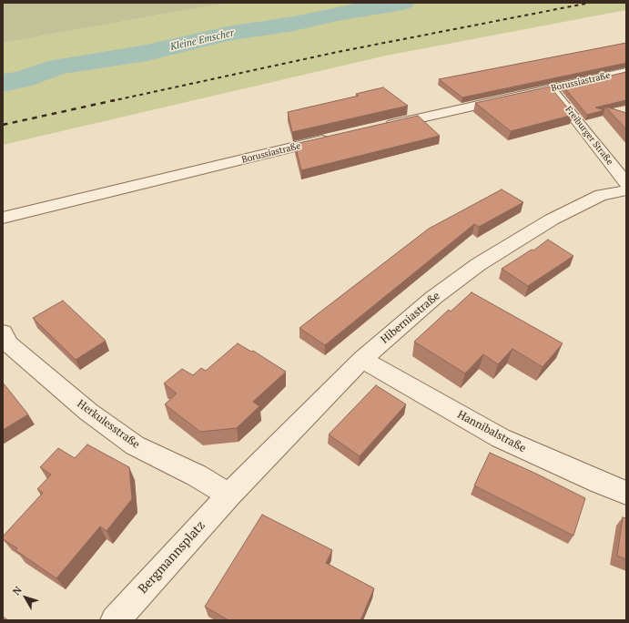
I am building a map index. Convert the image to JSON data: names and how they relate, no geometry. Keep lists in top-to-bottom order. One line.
{"streets":{"street":["Borussiastraße","Freiburger Straße","Hiberniastraße","Herkulesstraße","Hannibalstraße","Bergmannsplatz"]},"crossings":[["Borussiastraße","Freiburger Straße"],["Hiberniastraße","Herkulesstraße"],["Hiberniastraße","Hannibalstraße"],["Hiberniastraße","Bergmannsplatz"],["Herkulesstraße","Bergmannsplatz"]],"water":["Kleine Emscher"],"north":"top left"}
